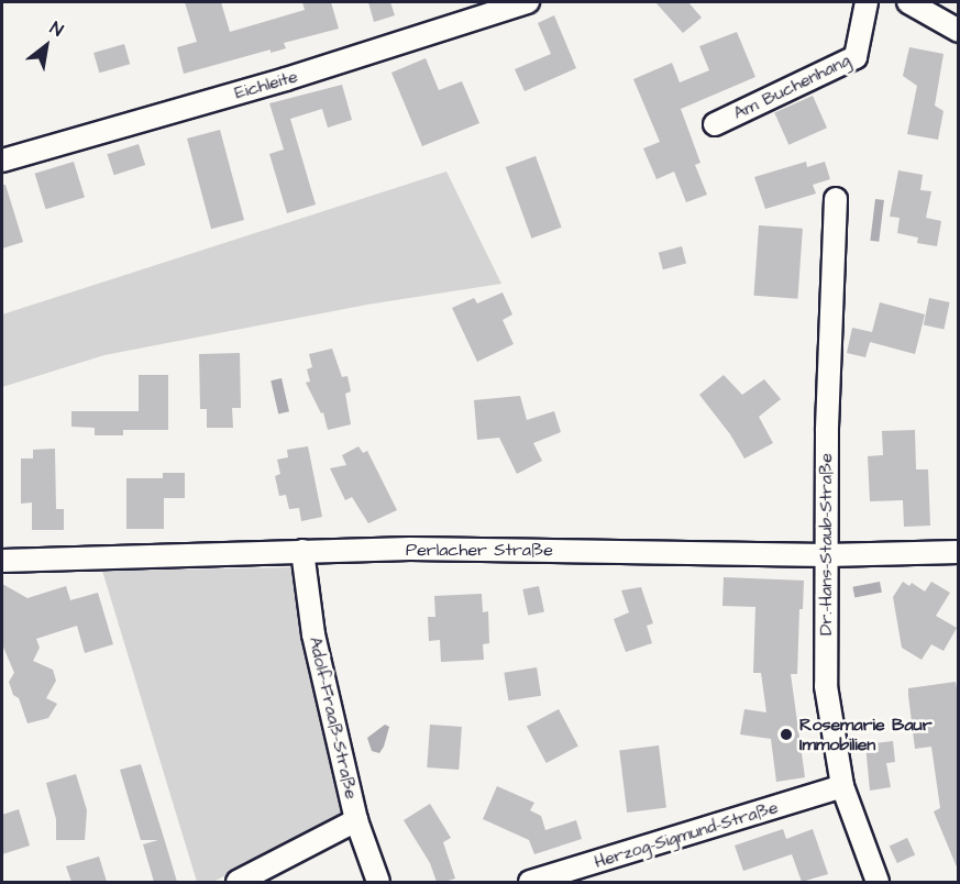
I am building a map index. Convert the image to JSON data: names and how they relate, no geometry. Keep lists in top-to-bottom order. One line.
{"streets":{"street":["Eichleite","Am Buchenhang","Dr.-Hans-Staub-Straße","Perlacher Straße","Adolf-Fraaß-Straße","Herzog-Sigmund-Straße"]},"crossings":[["Dr.-Hans-Staub-Straße","Perlacher Straße"],["Dr.-Hans-Staub-Straße","Herzog-Sigmund-Straße"],["Perlacher Straße","Adolf-Fraaß-Straße"]],"places":["Rosemarie Baur Immobilien"],"north":"top right"}
